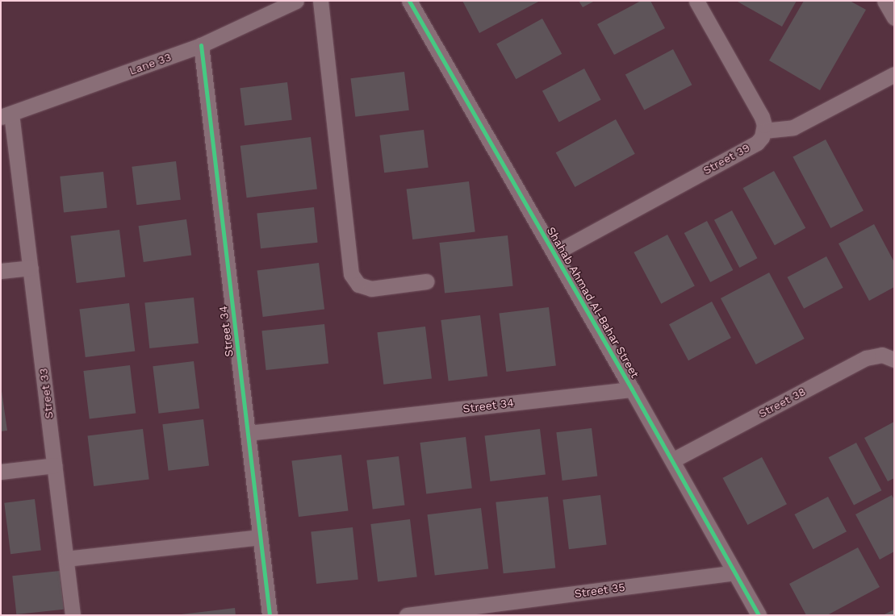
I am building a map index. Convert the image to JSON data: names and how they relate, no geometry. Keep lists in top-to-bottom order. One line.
{"streets":{"street":["Lane 33","Street 39","Shahab Ahmad Al-Bahar Street","Street 34","Street 33","Street 38","Street 35"]},"crossings":[["Lane 33","Street 34"],["Lane 33","Street 33"],["Street 39","Shahab Ahmad Al-Bahar Street"],["Shahab Ahmad Al-Bahar Street","Street 34"],["Shahab Ahmad Al-Bahar Street","Street 38"],["Shahab Ahmad Al-Bahar Street","Street 35"]]}
